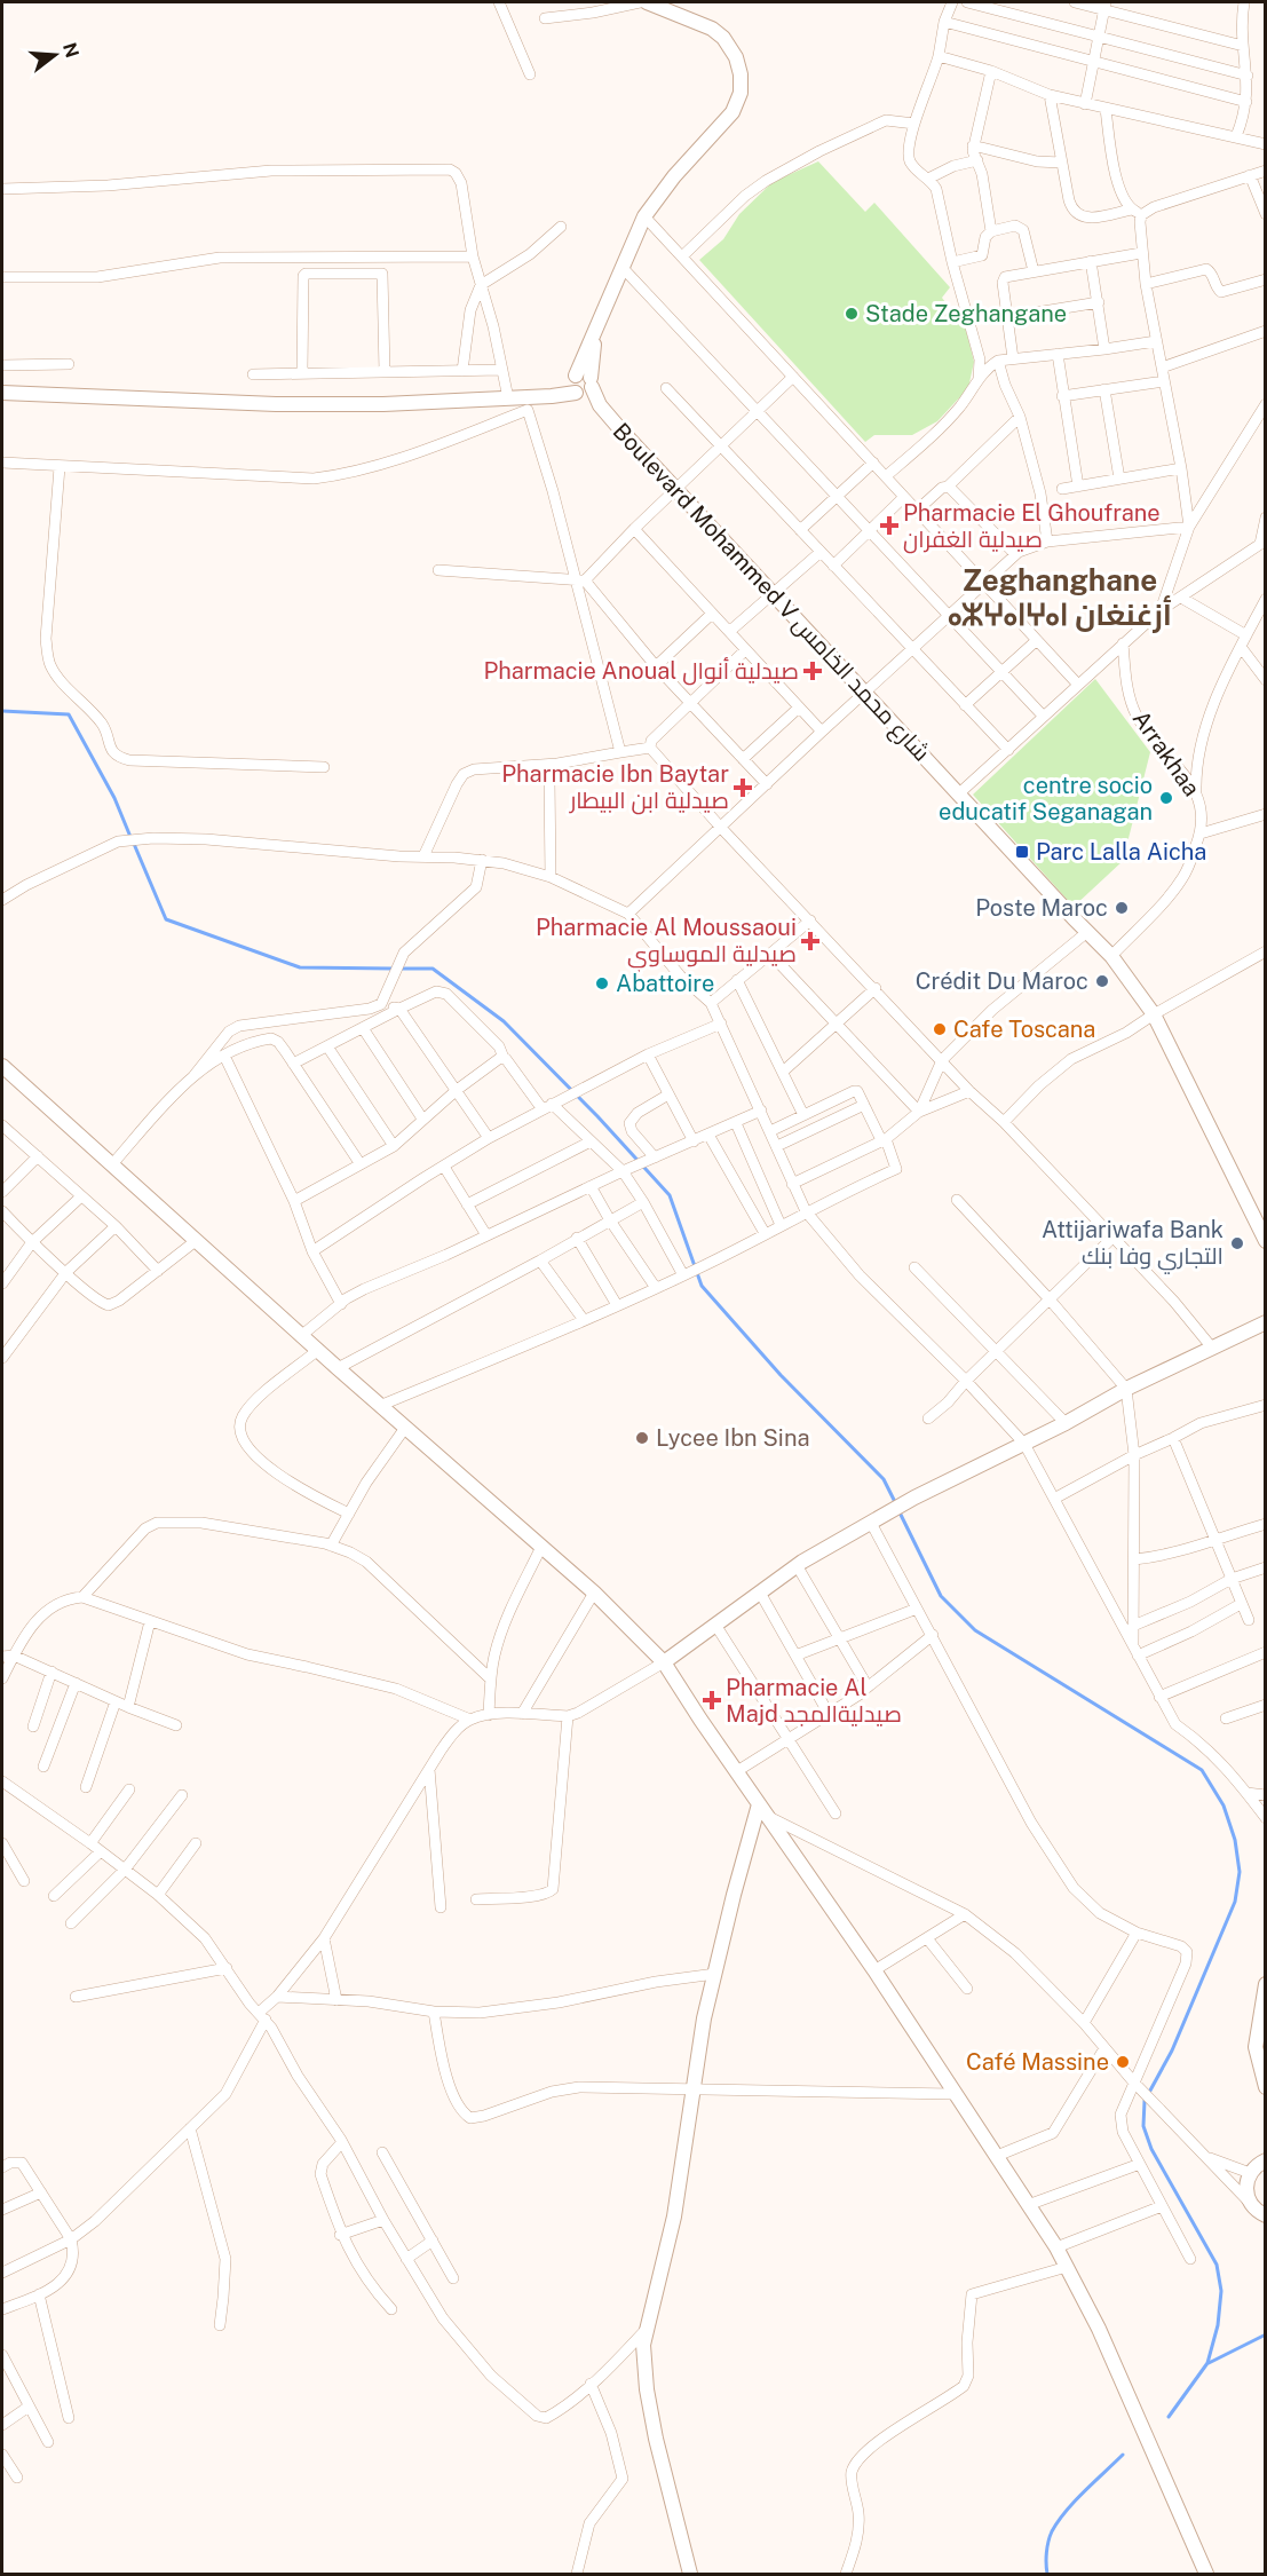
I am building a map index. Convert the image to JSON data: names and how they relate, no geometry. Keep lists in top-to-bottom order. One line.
{"streets":{"street":["Boulevard Mohammed V شارع محمد الخامس","Arrakhaa"]},"crossings":[["Boulevard Mohammed V شارع محمد الخامس","Arrakhaa"]],"districts":["Zeghanghane ⴰⵣⵖⴰⵏⵖⴰⵏ أزغنغان"],"places":{"other":["Stade Zeghangane","centre socio educatif Seganagan","Poste Maroc","Crédit Du Maroc","Abattoire","Cafe Toscana","Attijariwafa Bank التجاري وفا بنك","Lycee Ibn Sina","Café Massine"],"health":["Pharmacie El Ghoufrane صيدلية الغفران","Pharmacie Anoual صيدلية أنوال","Pharmacie Ibn Baytar صيدلية ابن البيطار","Pharmacie Al Moussaoui صيدلية الموساوي","Pharmacie Al Majd صيدليةالمجد"],"transit":["Parc Lalla Aicha"]},"north":"right"}
